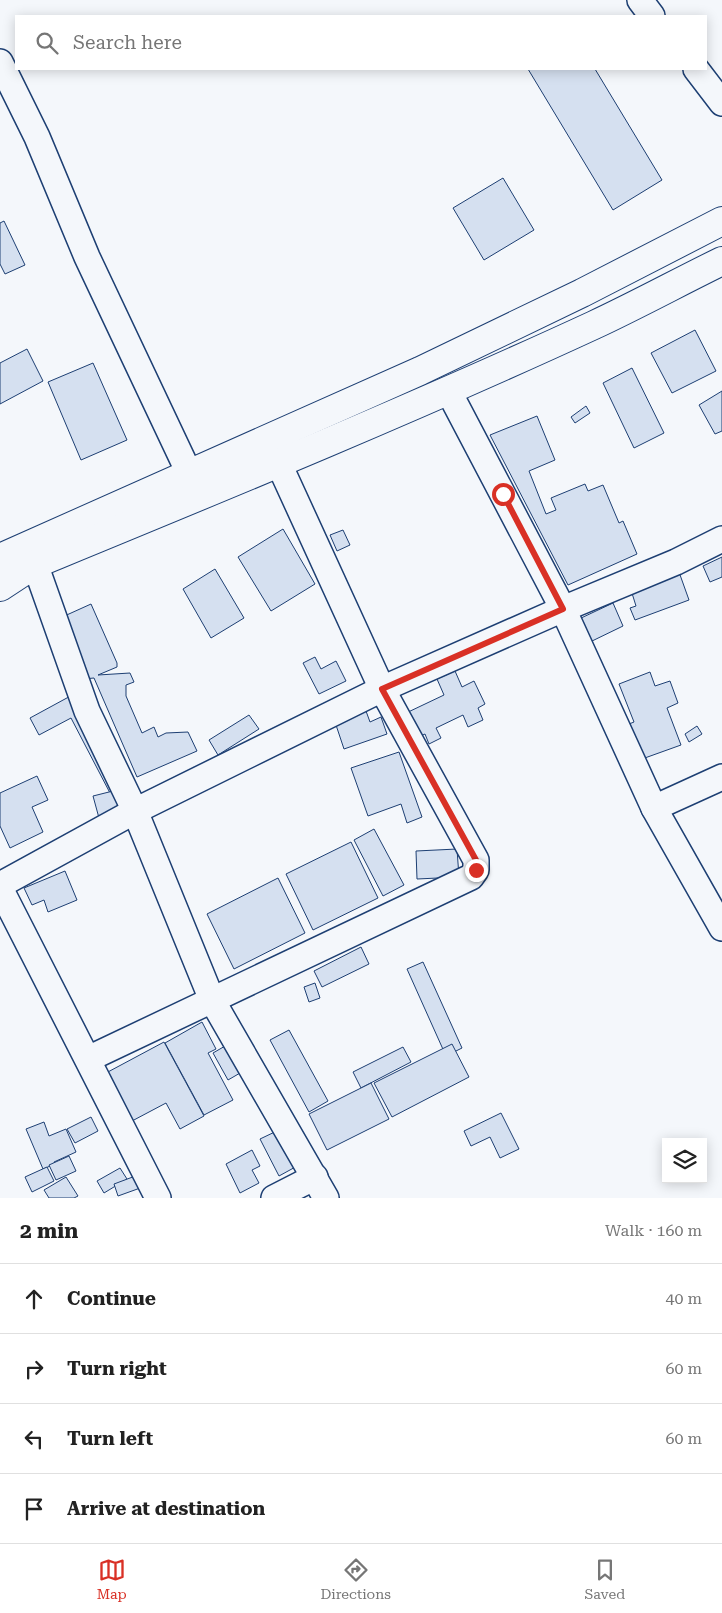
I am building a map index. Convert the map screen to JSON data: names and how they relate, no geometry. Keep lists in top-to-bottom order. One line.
{"page":{"search":"Search here","heading":["2 min","Walk · 160 m"],"list":[["Continue","40 m"],["Turn right","60 m"],["Turn left","60 m"],"Arrive at destination"],"nav":["Map","Directions","Saved"]}}
